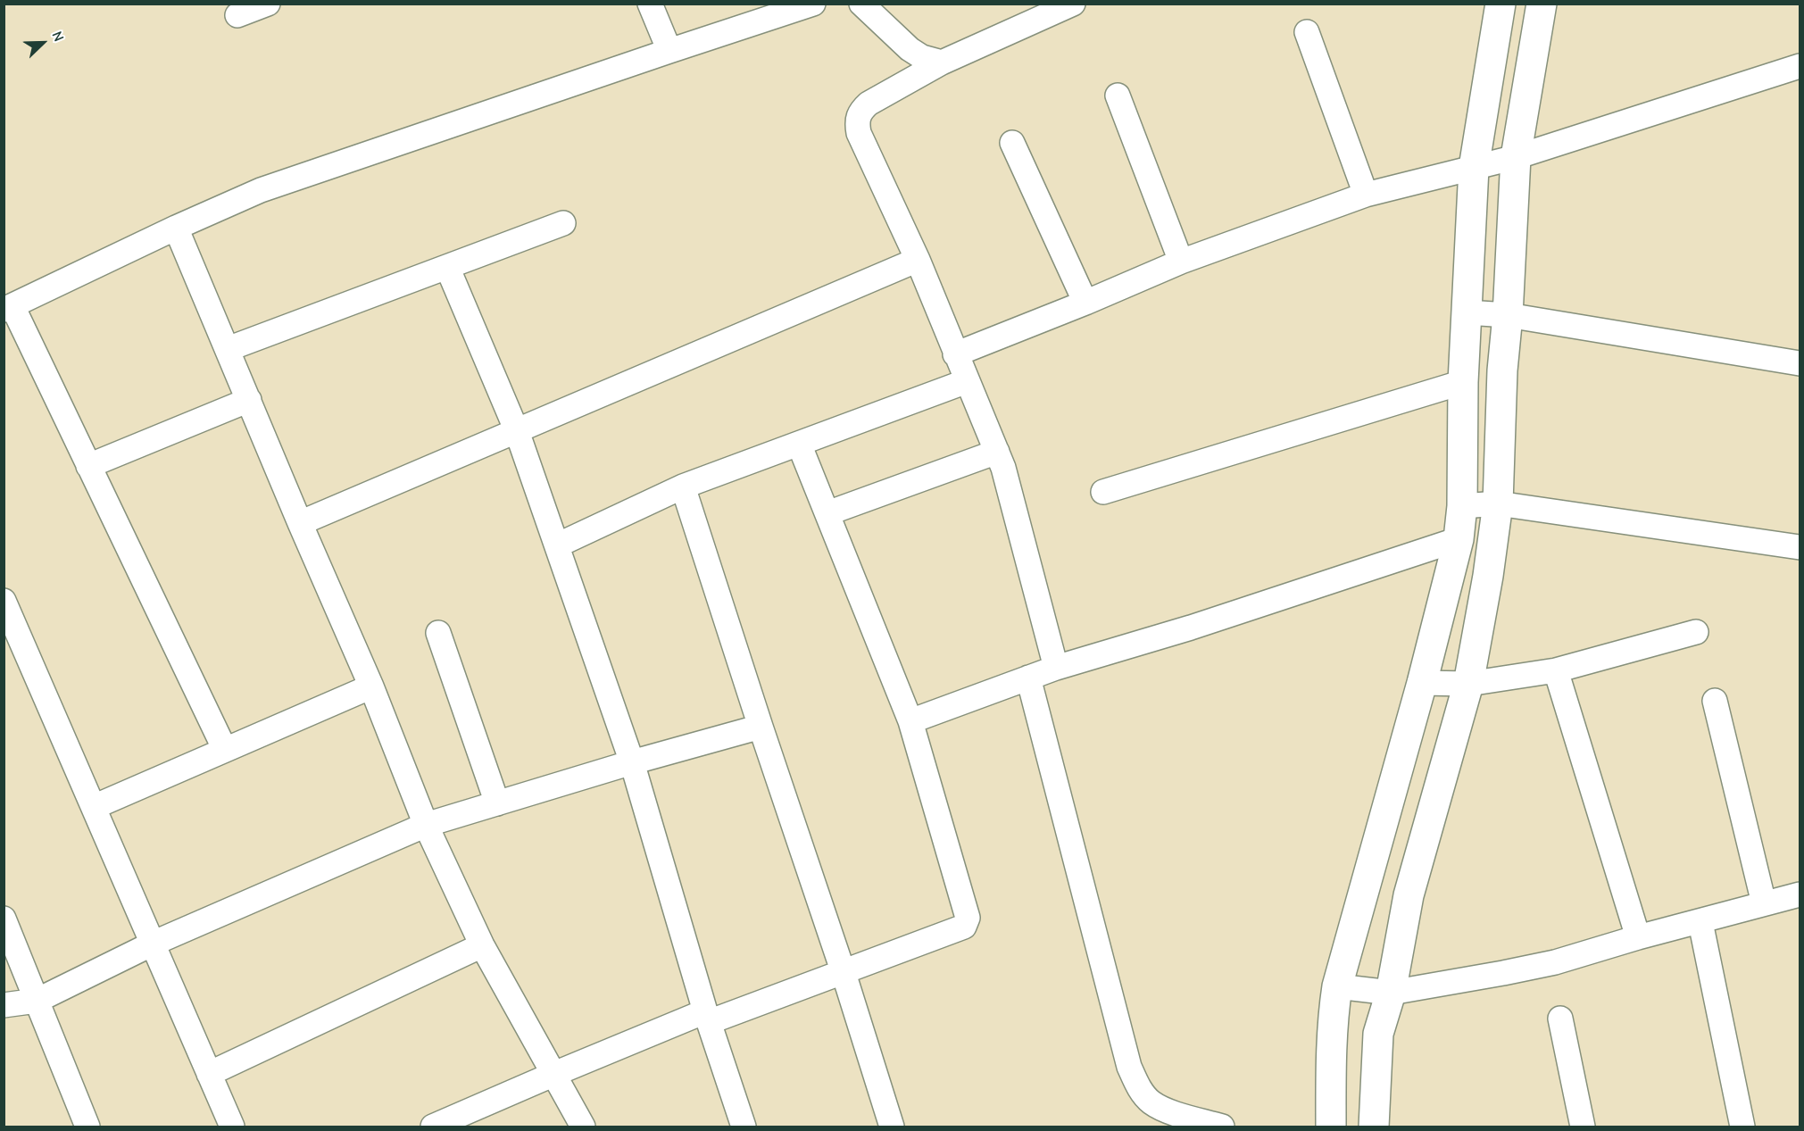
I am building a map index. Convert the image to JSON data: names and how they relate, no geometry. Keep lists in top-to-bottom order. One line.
{"north":"top right"}
